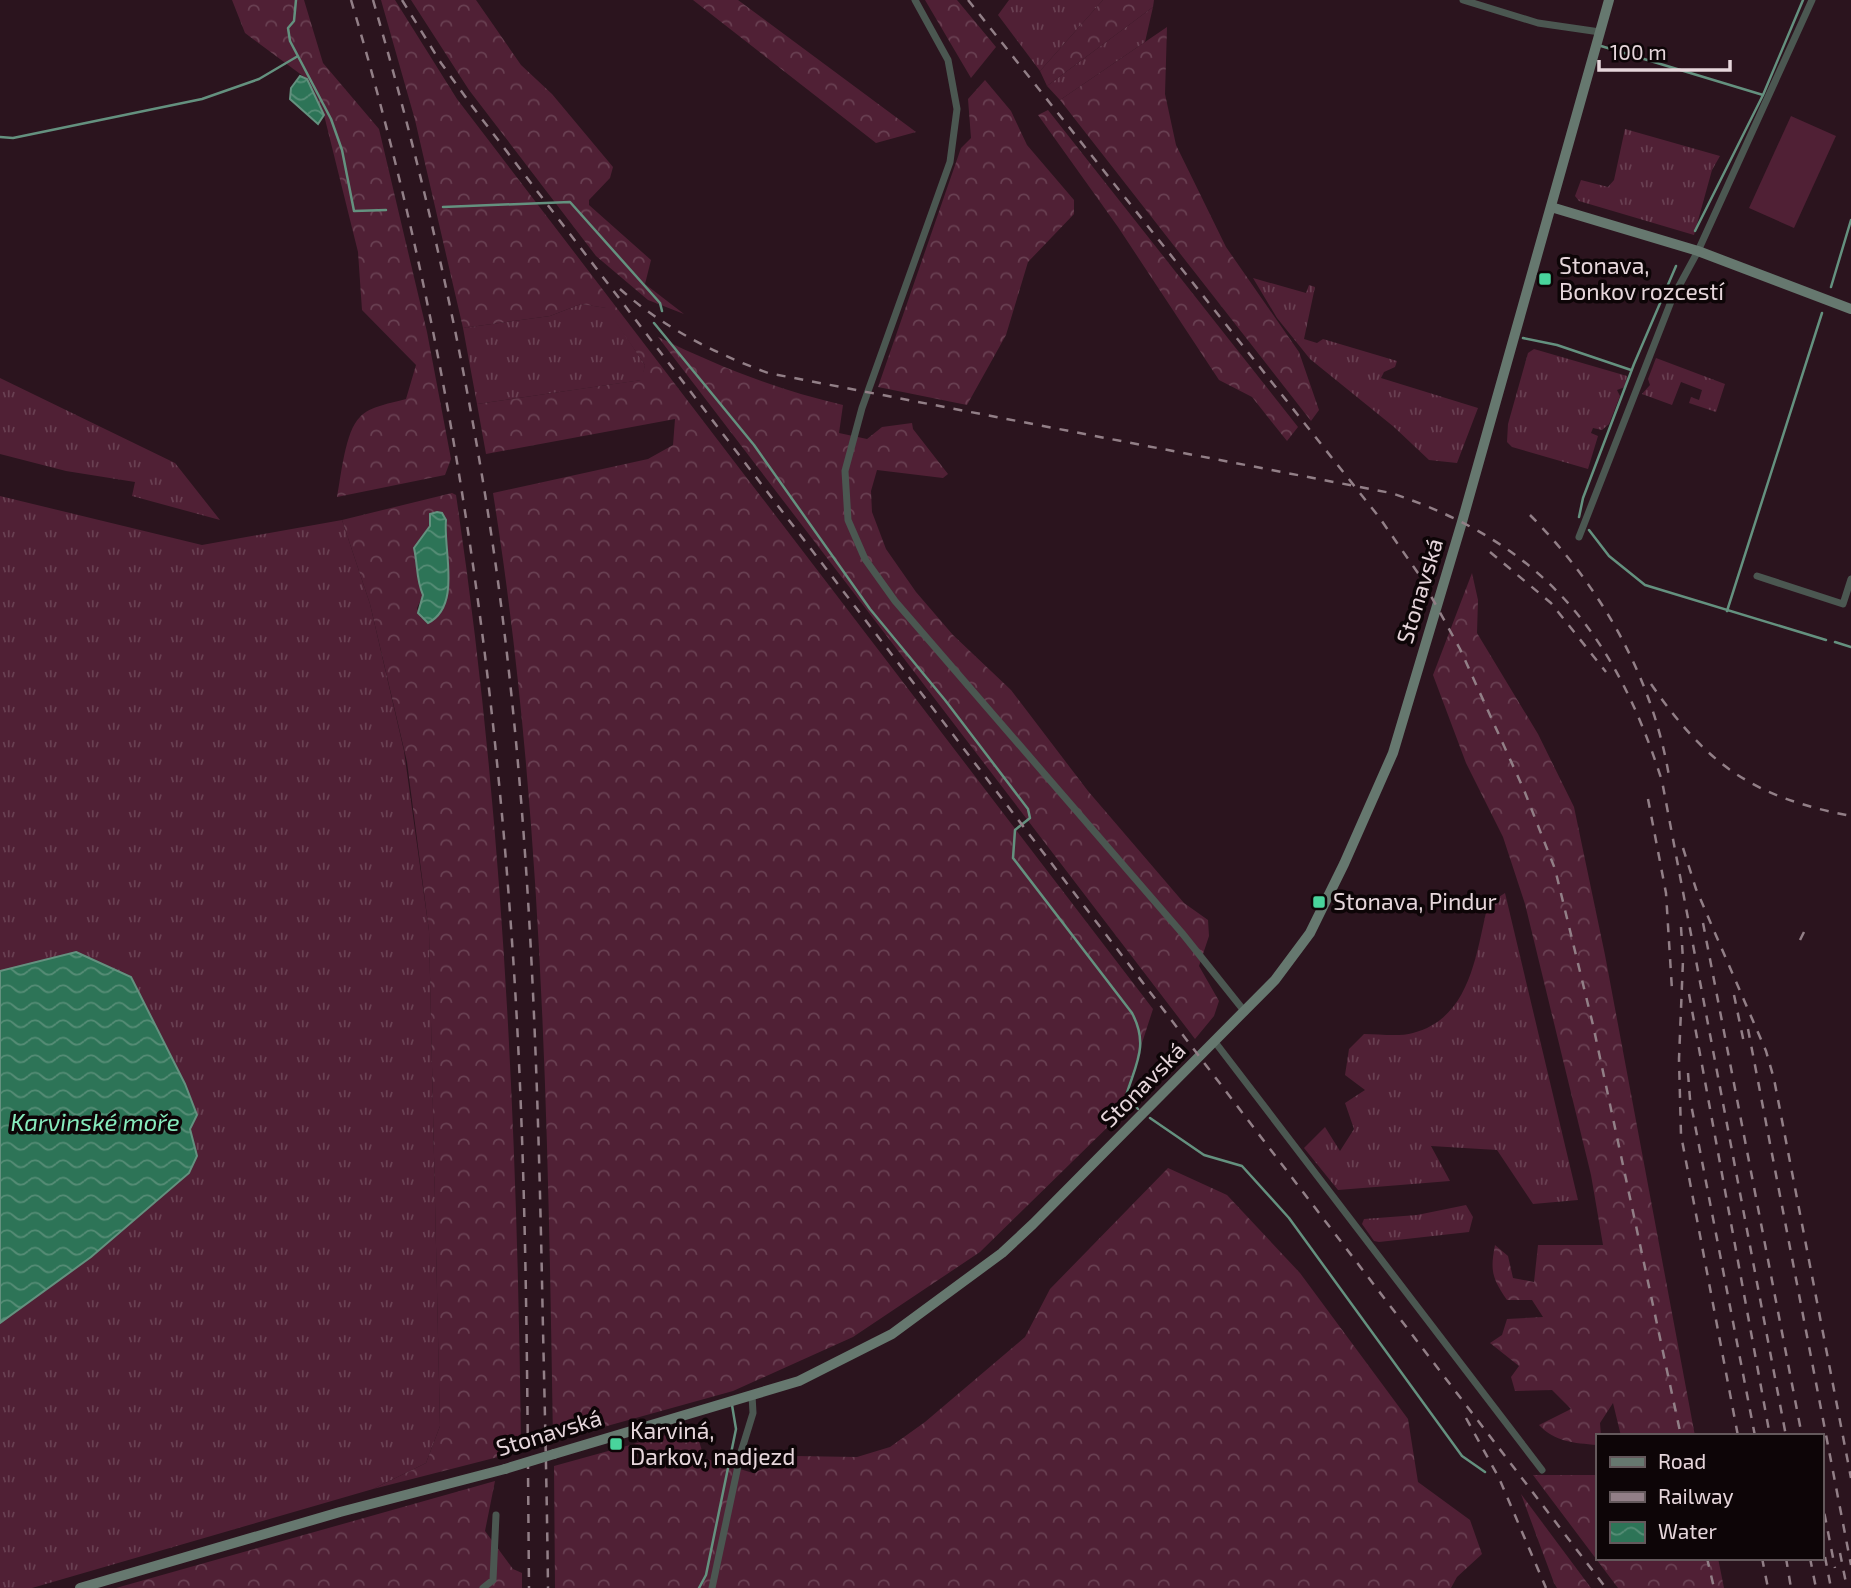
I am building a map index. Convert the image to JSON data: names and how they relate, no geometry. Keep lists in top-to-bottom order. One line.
{"streets":{"street":["Stonavská"]},"water":["Karvinské moře"],"places":{"transit":["Stonava, Bonkov rozcestí","Stonava, Pindur","Karviná, Darkov, nadjezd"]},"legend":["Road","Railway","Water"],"scale_bar":"100 m"}
